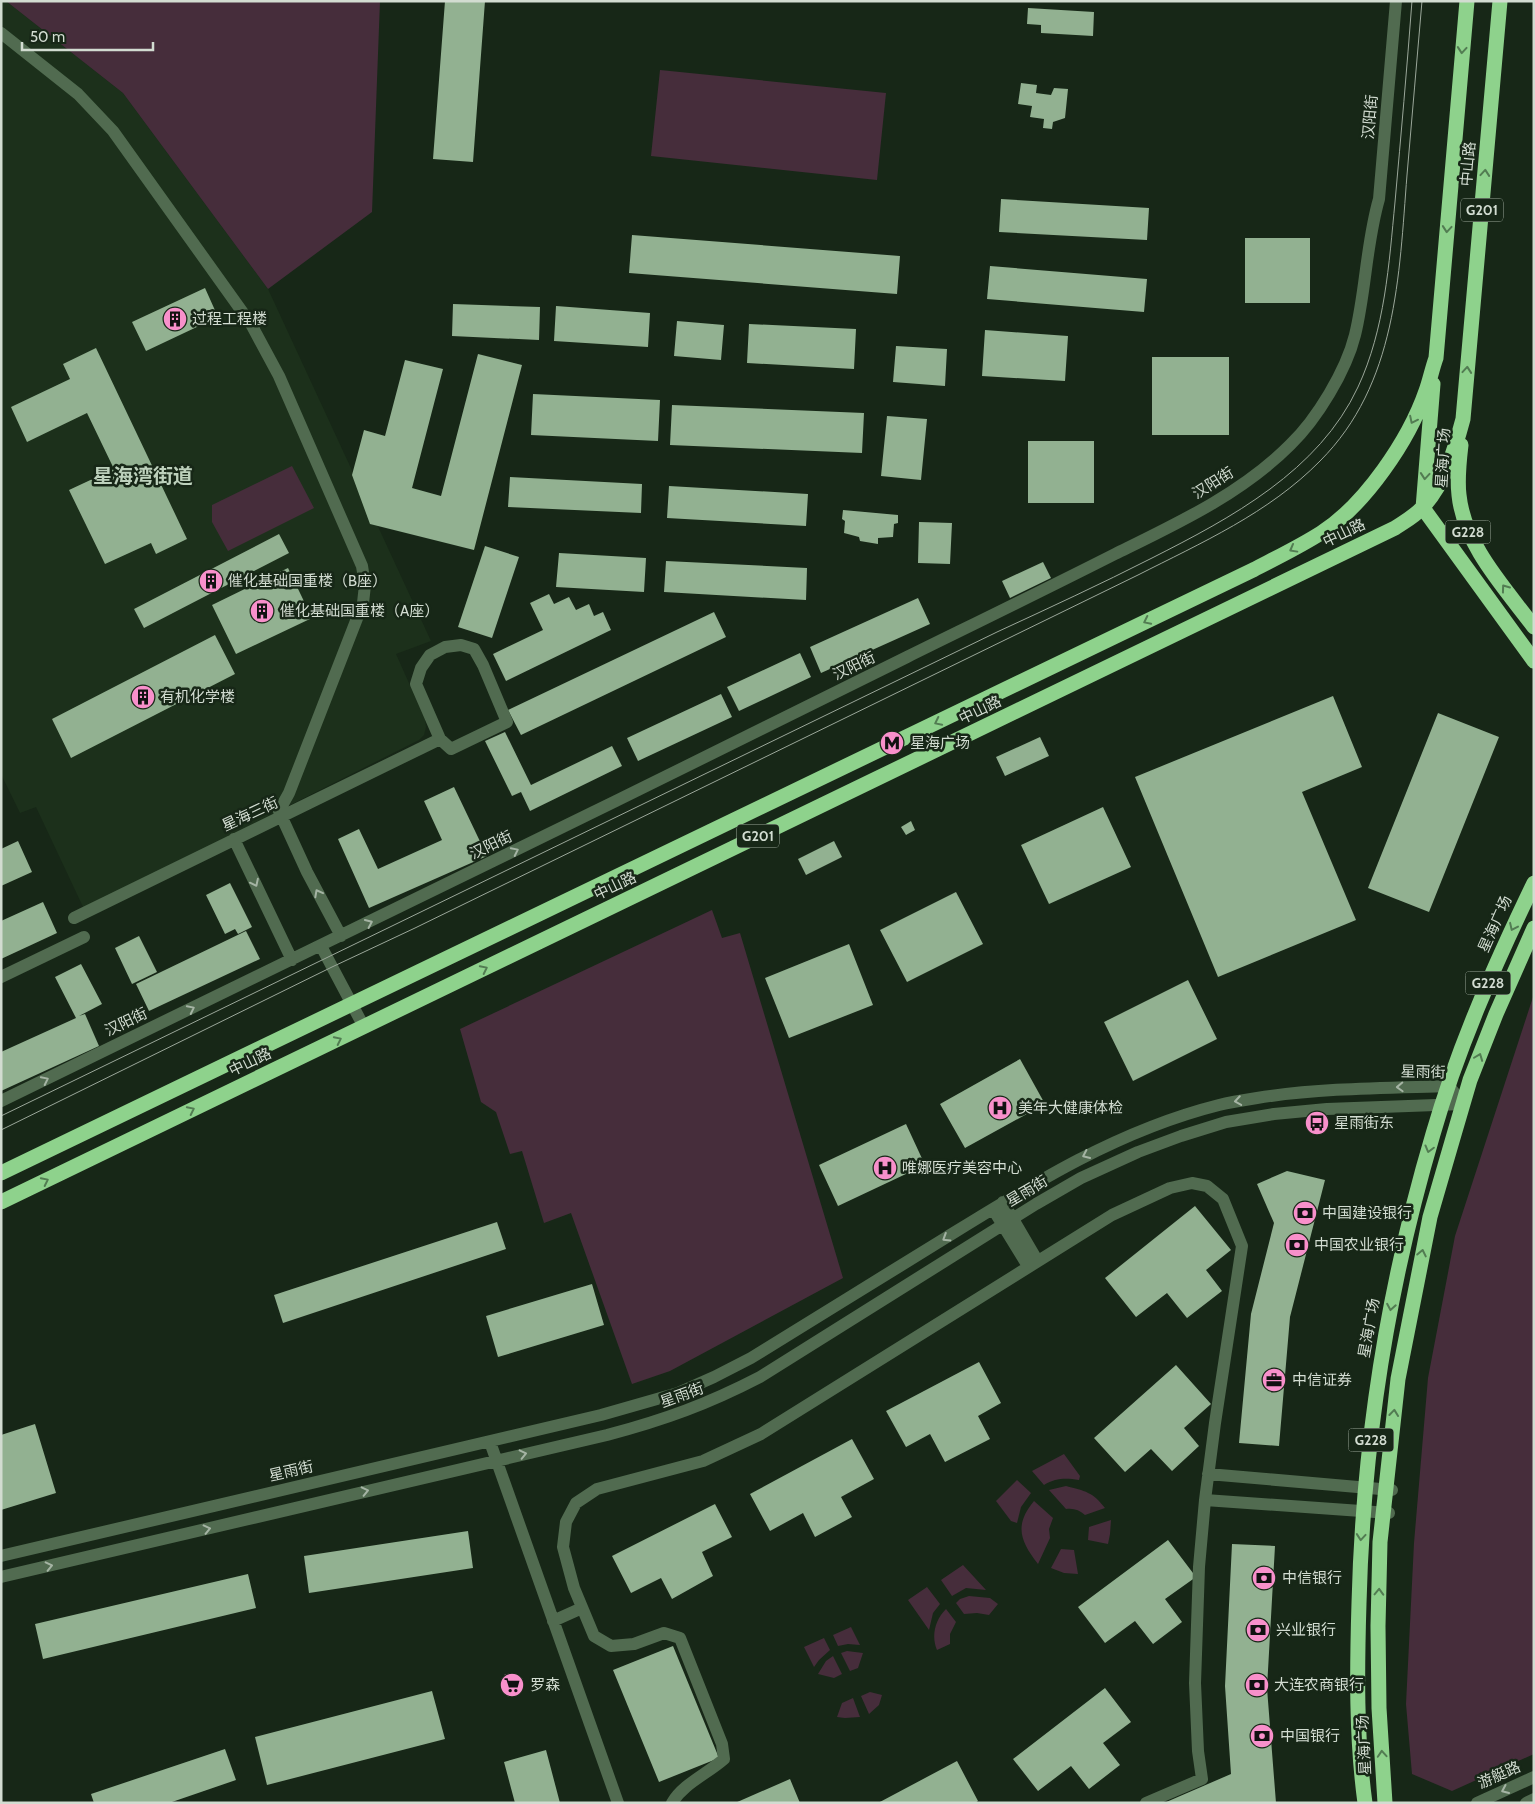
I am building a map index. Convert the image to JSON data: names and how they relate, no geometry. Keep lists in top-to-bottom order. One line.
{"streets":{"highway":["中山路","G201","星海广场","G228"],"street":["汉阳街","星海三街","星雨街","游艇路"]},"crossings":[["中山路","星海广场"],["中山路","G228"],["星海广场","星雨街"]],"one_way":["汉阳街","游艇路"],"districts":["星海湾街道"],"places":{"building":["过程工程楼","催化基础国重楼（B座）","催化基础国重楼（A座）","有机化学楼"],"metro station":["星海广场"],"hospital":["美年大健康体检","唯娜医疗美容中心"],"bus stop":["星雨街东"],"bank":["中国建设银行","中国农业银行","中信银行","兴业银行","大连农商银行","中国银行"],"office":["中信证券"],"supermarket":["罗森"]},"scale_bar":"50 m"}
